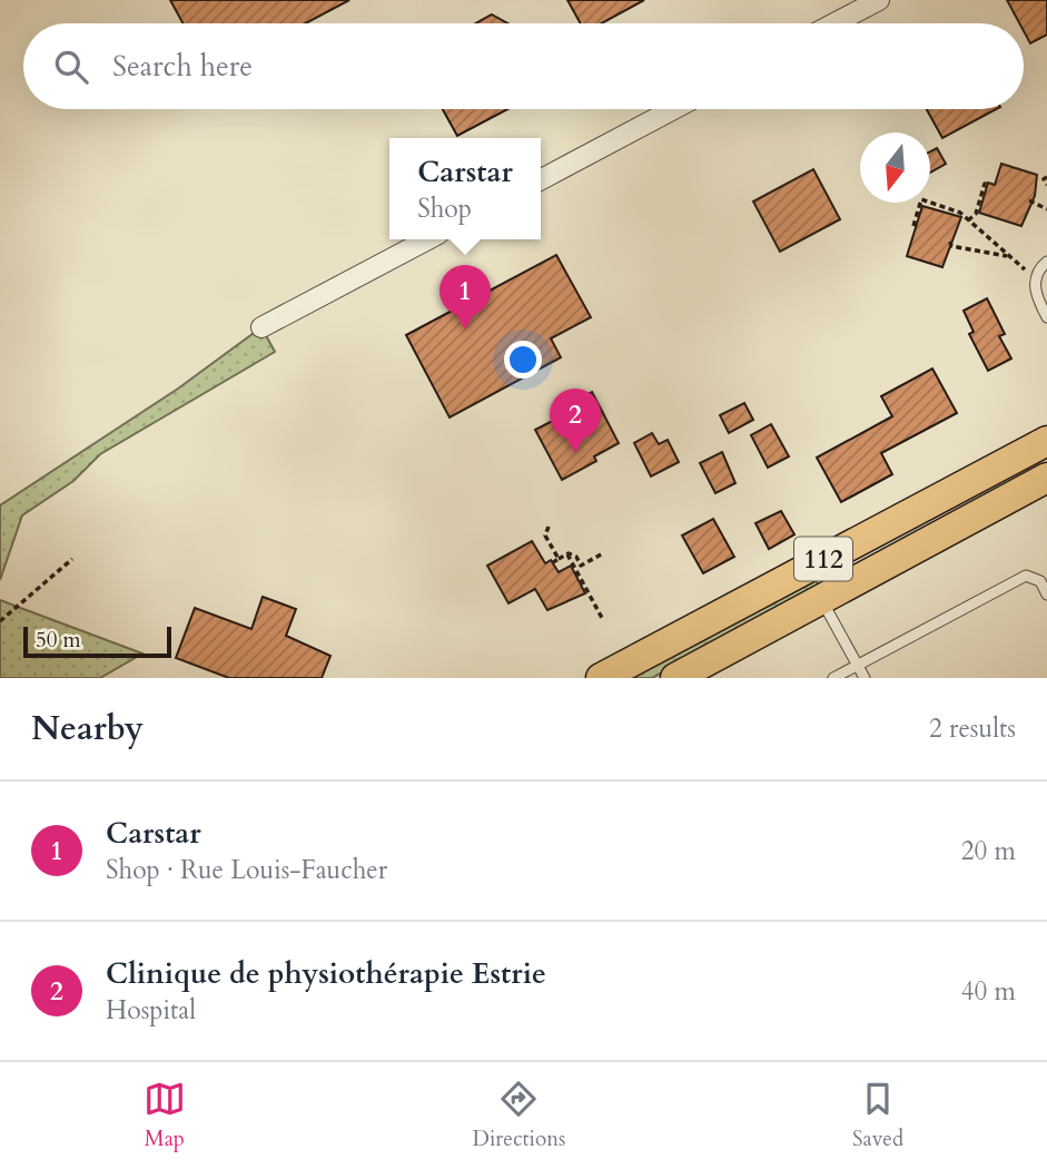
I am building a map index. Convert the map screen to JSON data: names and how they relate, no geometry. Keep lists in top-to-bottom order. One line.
{"streets":{"main road":["112"]},"scale_bar":"50 m","north":"bottom","page":{"search":"Search here","popup":["Carstar","Shop"],"pins":["1","2"],"scale":"50 m","heading":["Nearby","2 results"],"list":[{"mark":"1","name":"Carstar","note":"Shop · Rue Louis-Faucher","value":"20 m"},{"mark":"2","name":"Clinique de physiothérapie Estrie","note":"Hospital","value":"40 m"}],"nav":["Map","Directions","Saved"]}}
